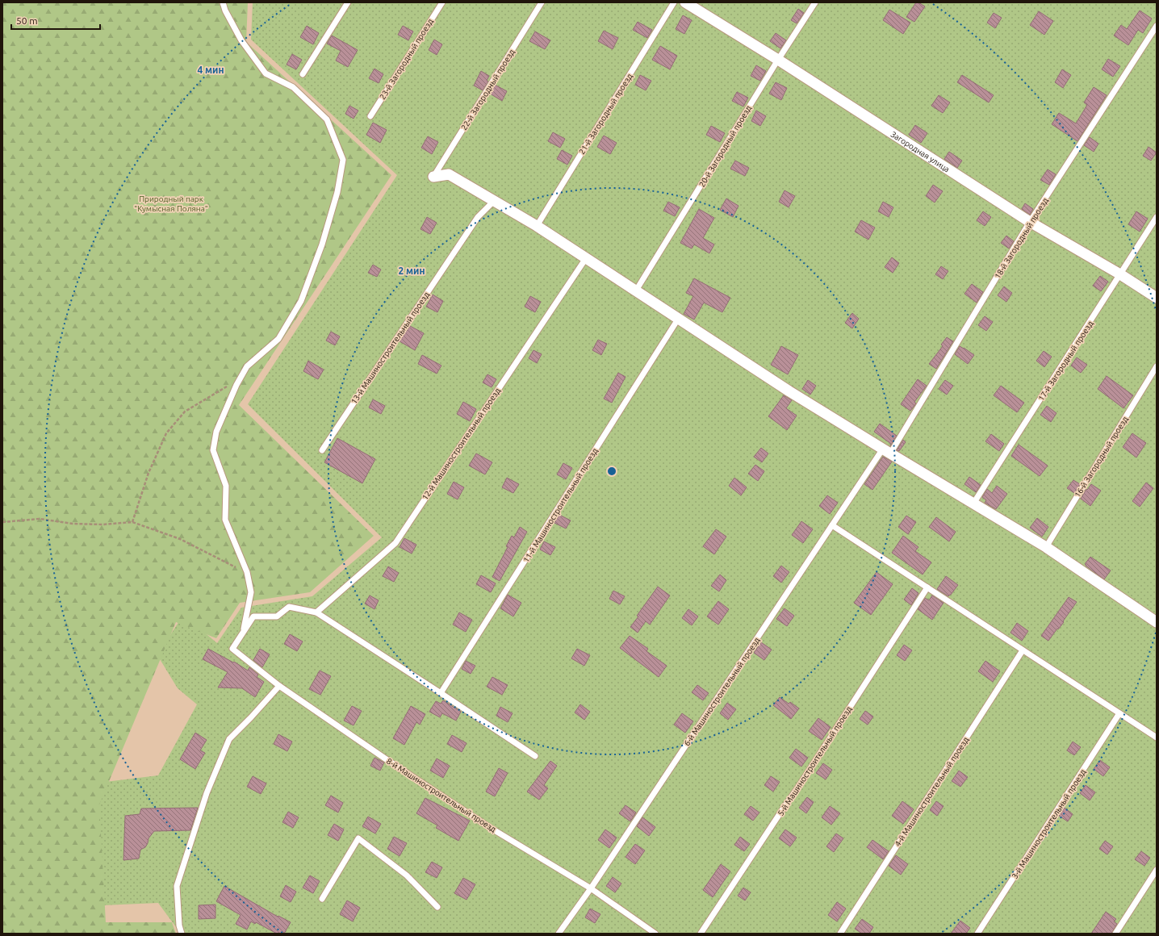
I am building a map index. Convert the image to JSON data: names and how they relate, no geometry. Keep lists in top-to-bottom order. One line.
{"streets":{"street":["Загородная улица"],"lane":["23-й Загородный проезд","22-й Загородный проезд","21-й Загородный проезд","20-й Загородный проезд","18-й Загородный проезд","13-й Машиностроительный проезд","17-й Загородный проезд","12-й Машиностроительный проезд","16-й Загородный проезд","11-й Машиностроительный проезд","6-й Машиностроительный проезд","5-й Машиностроительный проезд","4-й Машиностроительный проезд","8-й Машиностроительный проезд","3-й Машиностроительный проезд"]},"crossings":[["20-й Загородный проезд","Загородная улица"],["Загородная улица","18-й Загородный проезд"],["Загородная улица","17-й Загородный проезд"],["18-й Загородный проезд","6-й Машиностроительный проезд"],["6-й Машиностроительный проезд","8-й Машиностроительный проезд"]],"parks":["Природный парк \"Кумысная Поляна\""],"scale_bar":"50 m","rings":["4 мин","2 мин"]}
